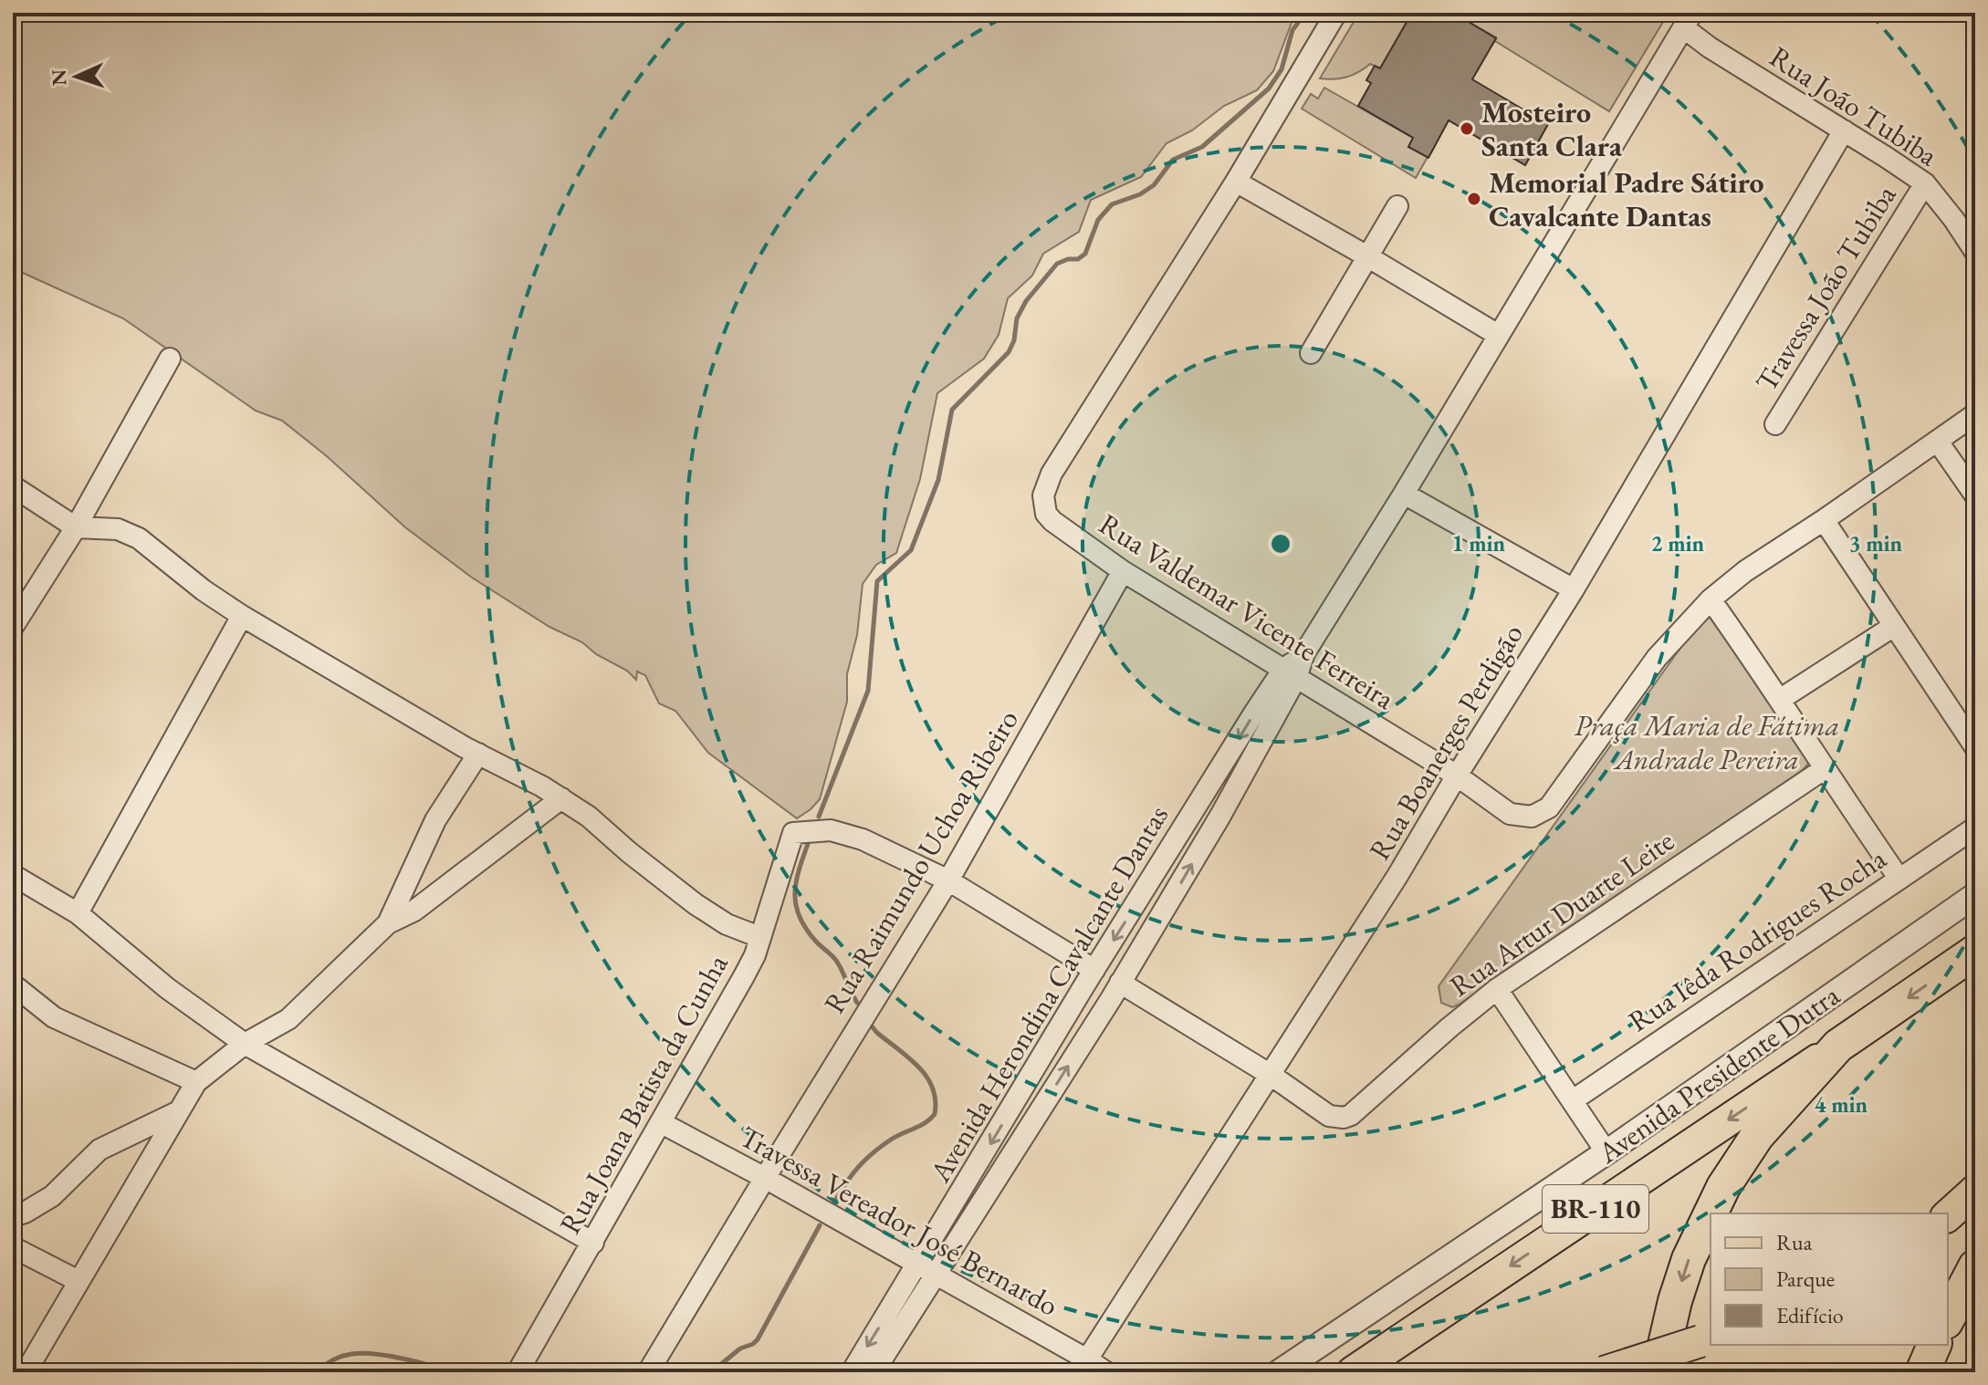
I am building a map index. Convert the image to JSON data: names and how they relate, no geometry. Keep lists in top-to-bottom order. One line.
{"streets":{"highway":["BR-110"],"main road":["Avenida Presidente Dutra"],"street":["Rua João Tubiba","Travessa João Tubiba","Rua Valdemar Vicente Ferreira","Rua Boanerges Perdigão","Rua Raimundo Uchoa Ribeiro","Rua Artur Duarte Leite","Rua Iêda Rodrigues Rocha","Avenida Herondina Cavalcante Dantas","Rua Joana Batista da Cunha","Travessa Vereador José Bernardo"]},"crossings":[["Rua João Tubiba","Travessa João Tubiba"],["Rua João Tubiba","Rua Boanerges Perdigão"],["Rua João Tubiba","Avenida Herondina Cavalcante Dantas"],["Rua Valdemar Vicente Ferreira","Rua Boanerges Perdigão"],["Rua Valdemar Vicente Ferreira","Rua Raimundo Uchoa Ribeiro"],["Rua Valdemar Vicente Ferreira","Avenida Herondina Cavalcante Dantas"],["Rua Boanerges Perdigão","Rua Artur Duarte Leite"],["Rua Boanerges Perdigão","Travessa Vereador José Bernardo"],["Rua Raimundo Uchoa Ribeiro","Rua Joana Batista da Cunha"],["Rua Raimundo Uchoa Ribeiro","Travessa Vereador José Bernardo"],["Avenida Herondina Cavalcante Dantas","Travessa Vereador José Bernardo"],["Avenida Presidente Dutra","BR-110"],["Rua Joana Batista da Cunha","Travessa Vereador José Bernardo"]],"parks":["Praça Maria de Fátima Andrade Pereira"],"places":["Mosteiro Santa Clara","Memorial Padre Sátiro Cavalcante Dantas"],"legend":["Rua","Parque","Edifício"],"north":"left","rings":["1 min","2 min","3 min","4 min"]}
